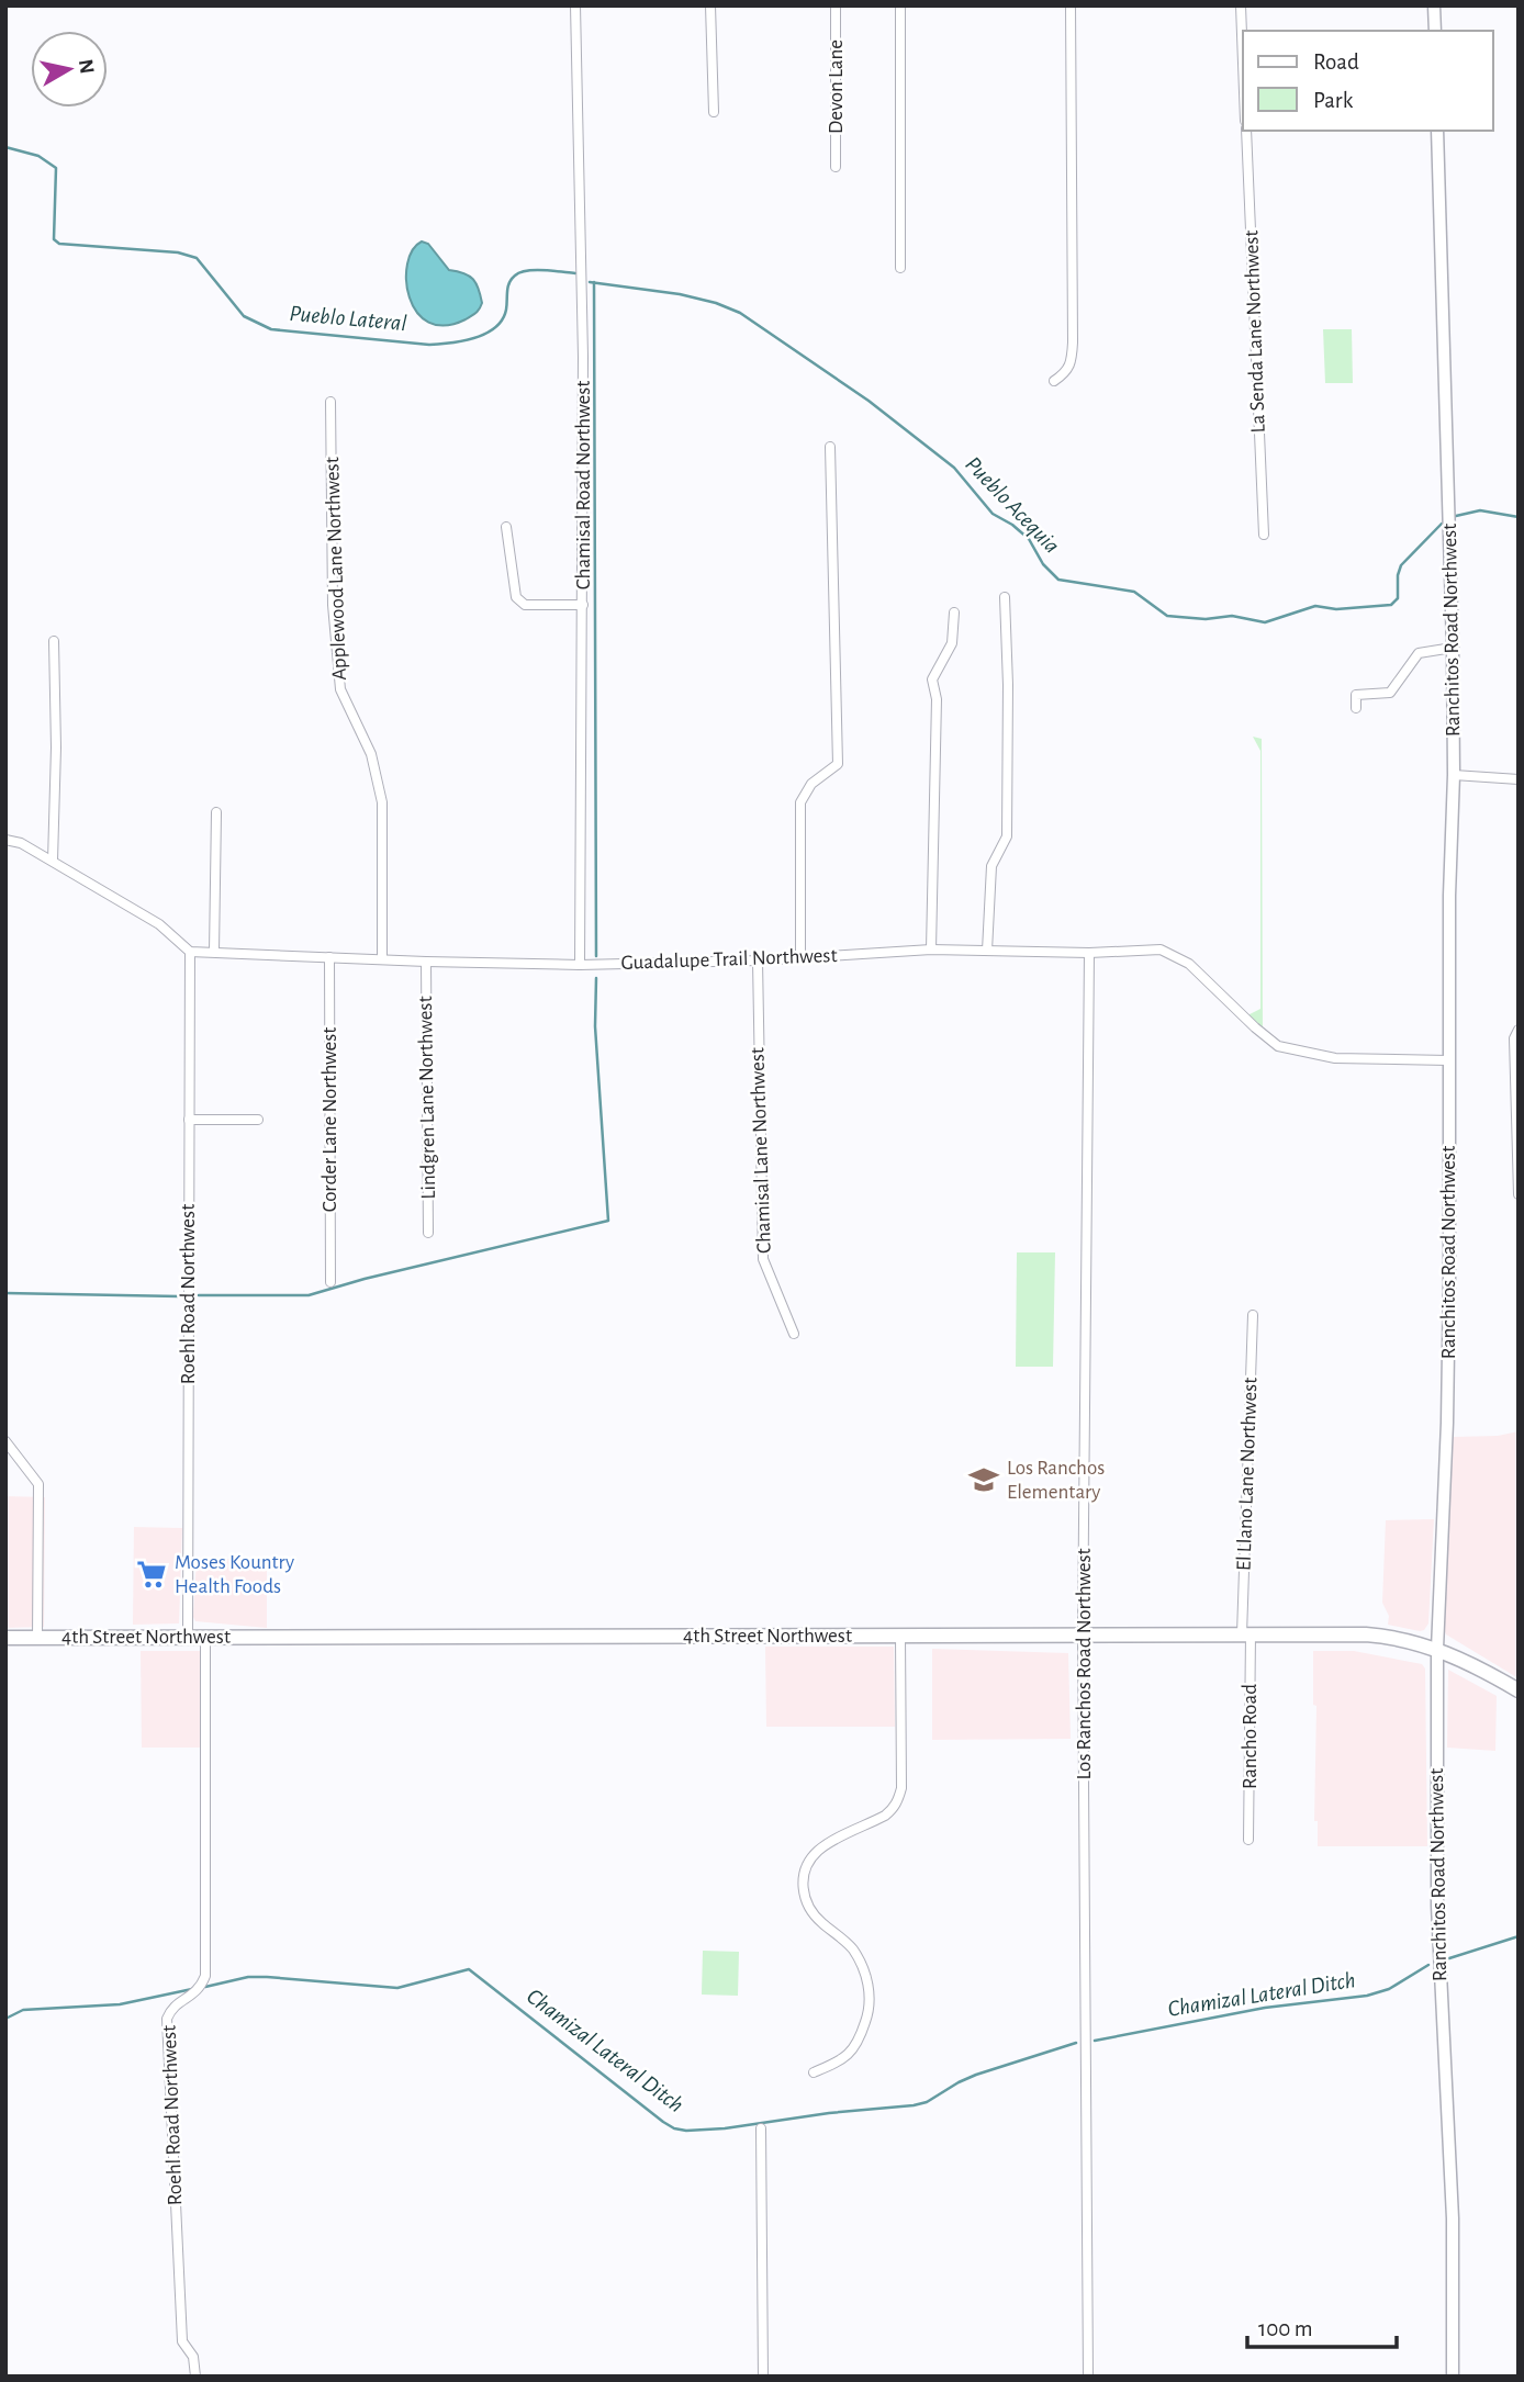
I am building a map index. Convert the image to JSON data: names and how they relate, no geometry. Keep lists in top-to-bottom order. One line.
{"streets":{"main road":["4th Street Northwest"],"street":["Devon Lane","La Senda Lane Northwest","Chamisal Road Northwest","Applewood Lane Northwest","Ranchitos Road Northwest","Guadalupe Trail Northwest","Lindgren Lane Northwest","Corder Lane Northwest","Chamisal Lane Northwest","Roehl Road Northwest","El Llano Lane Northwest","Los Ranchos Road Northwest","Rancho Road"]},"crossings":[["Chamisal Road Northwest","Guadalupe Trail Northwest"],["Applewood Lane Northwest","Guadalupe Trail Northwest"],["Ranchitos Road Northwest","Guadalupe Trail Northwest"],["Ranchitos Road Northwest","4th Street Northwest"],["Guadalupe Trail Northwest","Lindgren Lane Northwest"],["Guadalupe Trail Northwest","Corder Lane Northwest"],["Guadalupe Trail Northwest","Chamisal Lane Northwest"],["Guadalupe Trail Northwest","Roehl Road Northwest"],["Guadalupe Trail Northwest","Los Ranchos Road Northwest"],["Roehl Road Northwest","4th Street Northwest"],["El Llano Lane Northwest","4th Street Northwest"],["El Llano Lane Northwest","Rancho Road"],["4th Street Northwest","Los Ranchos Road Northwest"],["4th Street Northwest","Rancho Road"]],"water":["Pueblo Lateral","Pueblo Acequia","Chamizal Lateral Ditch"],"places":{"school or university":["Los Ranchos Elementary"],"supermarket":["Moses Kountry Health Foods"]},"legend":["Road","Park"],"scale_bar":"100 m","north":"right"}
